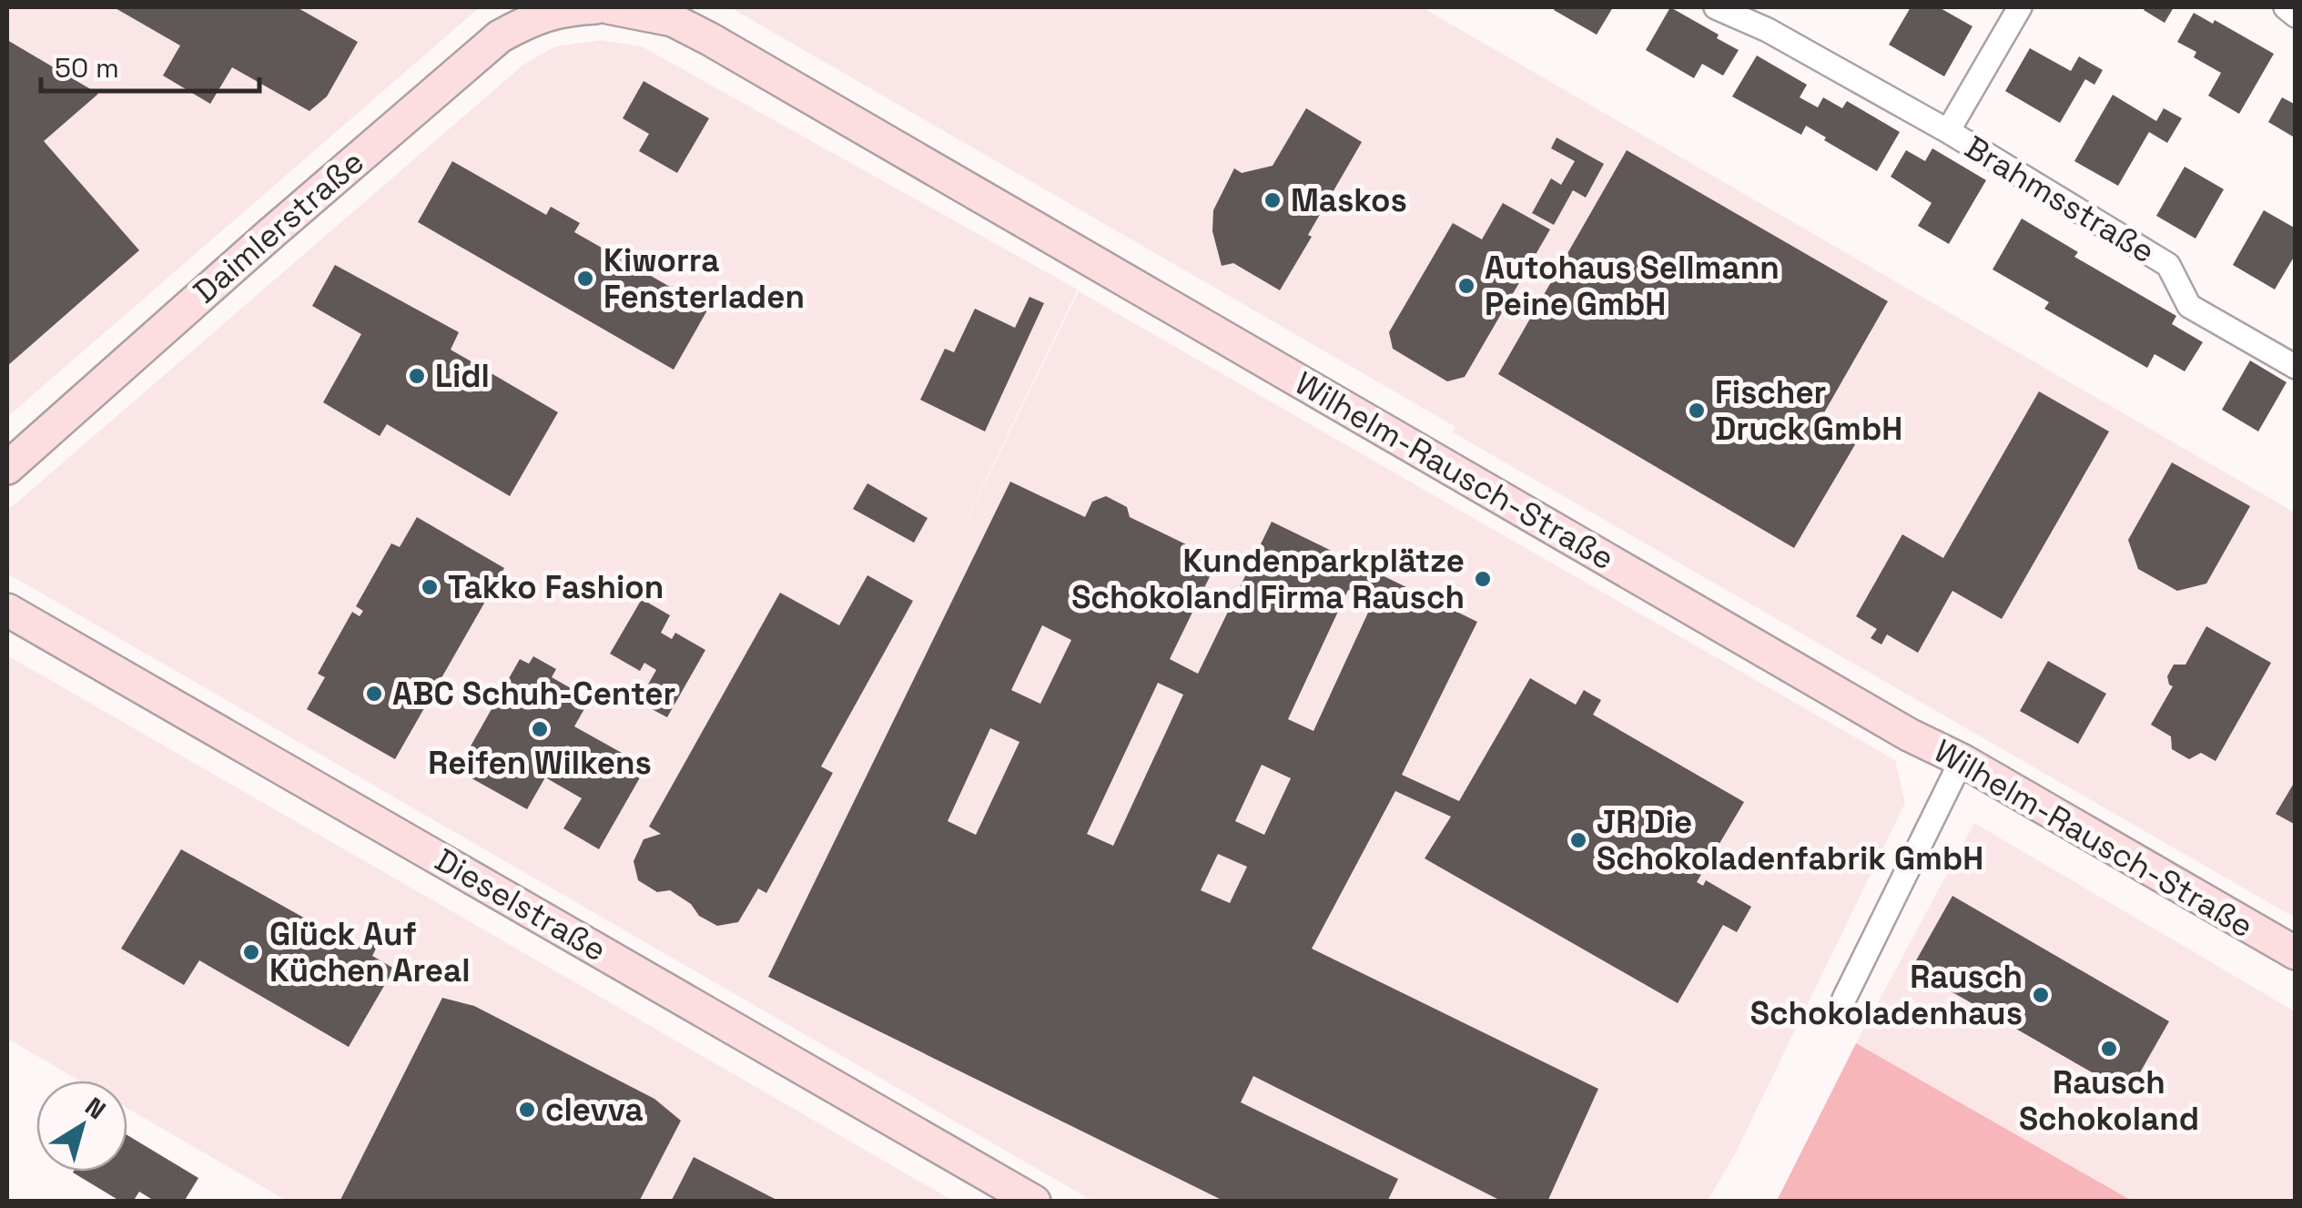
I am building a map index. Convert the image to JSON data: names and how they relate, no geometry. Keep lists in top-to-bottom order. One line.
{"streets":{"street":["Brahmsstraße","Daimlerstraße","Wilhelm-Rausch-Straße","Dieselstraße"]},"places":["Maskos","Kiworra Fensterladen","Autohaus Sellmann Peine GmbH","Lidl","Fischer Druck GmbH","Kundenparkplätze Schokoland Firma Rausch","Takko Fashion","ABC Schuh-Center","Reifen Wilkens","JR Die Schokoladenfabrik GmbH","Glück Auf Küchen Areal","Rausch Schokoladenhaus","Rausch Schokoland","clevva"],"scale_bar":"50 m","north":"top right"}
